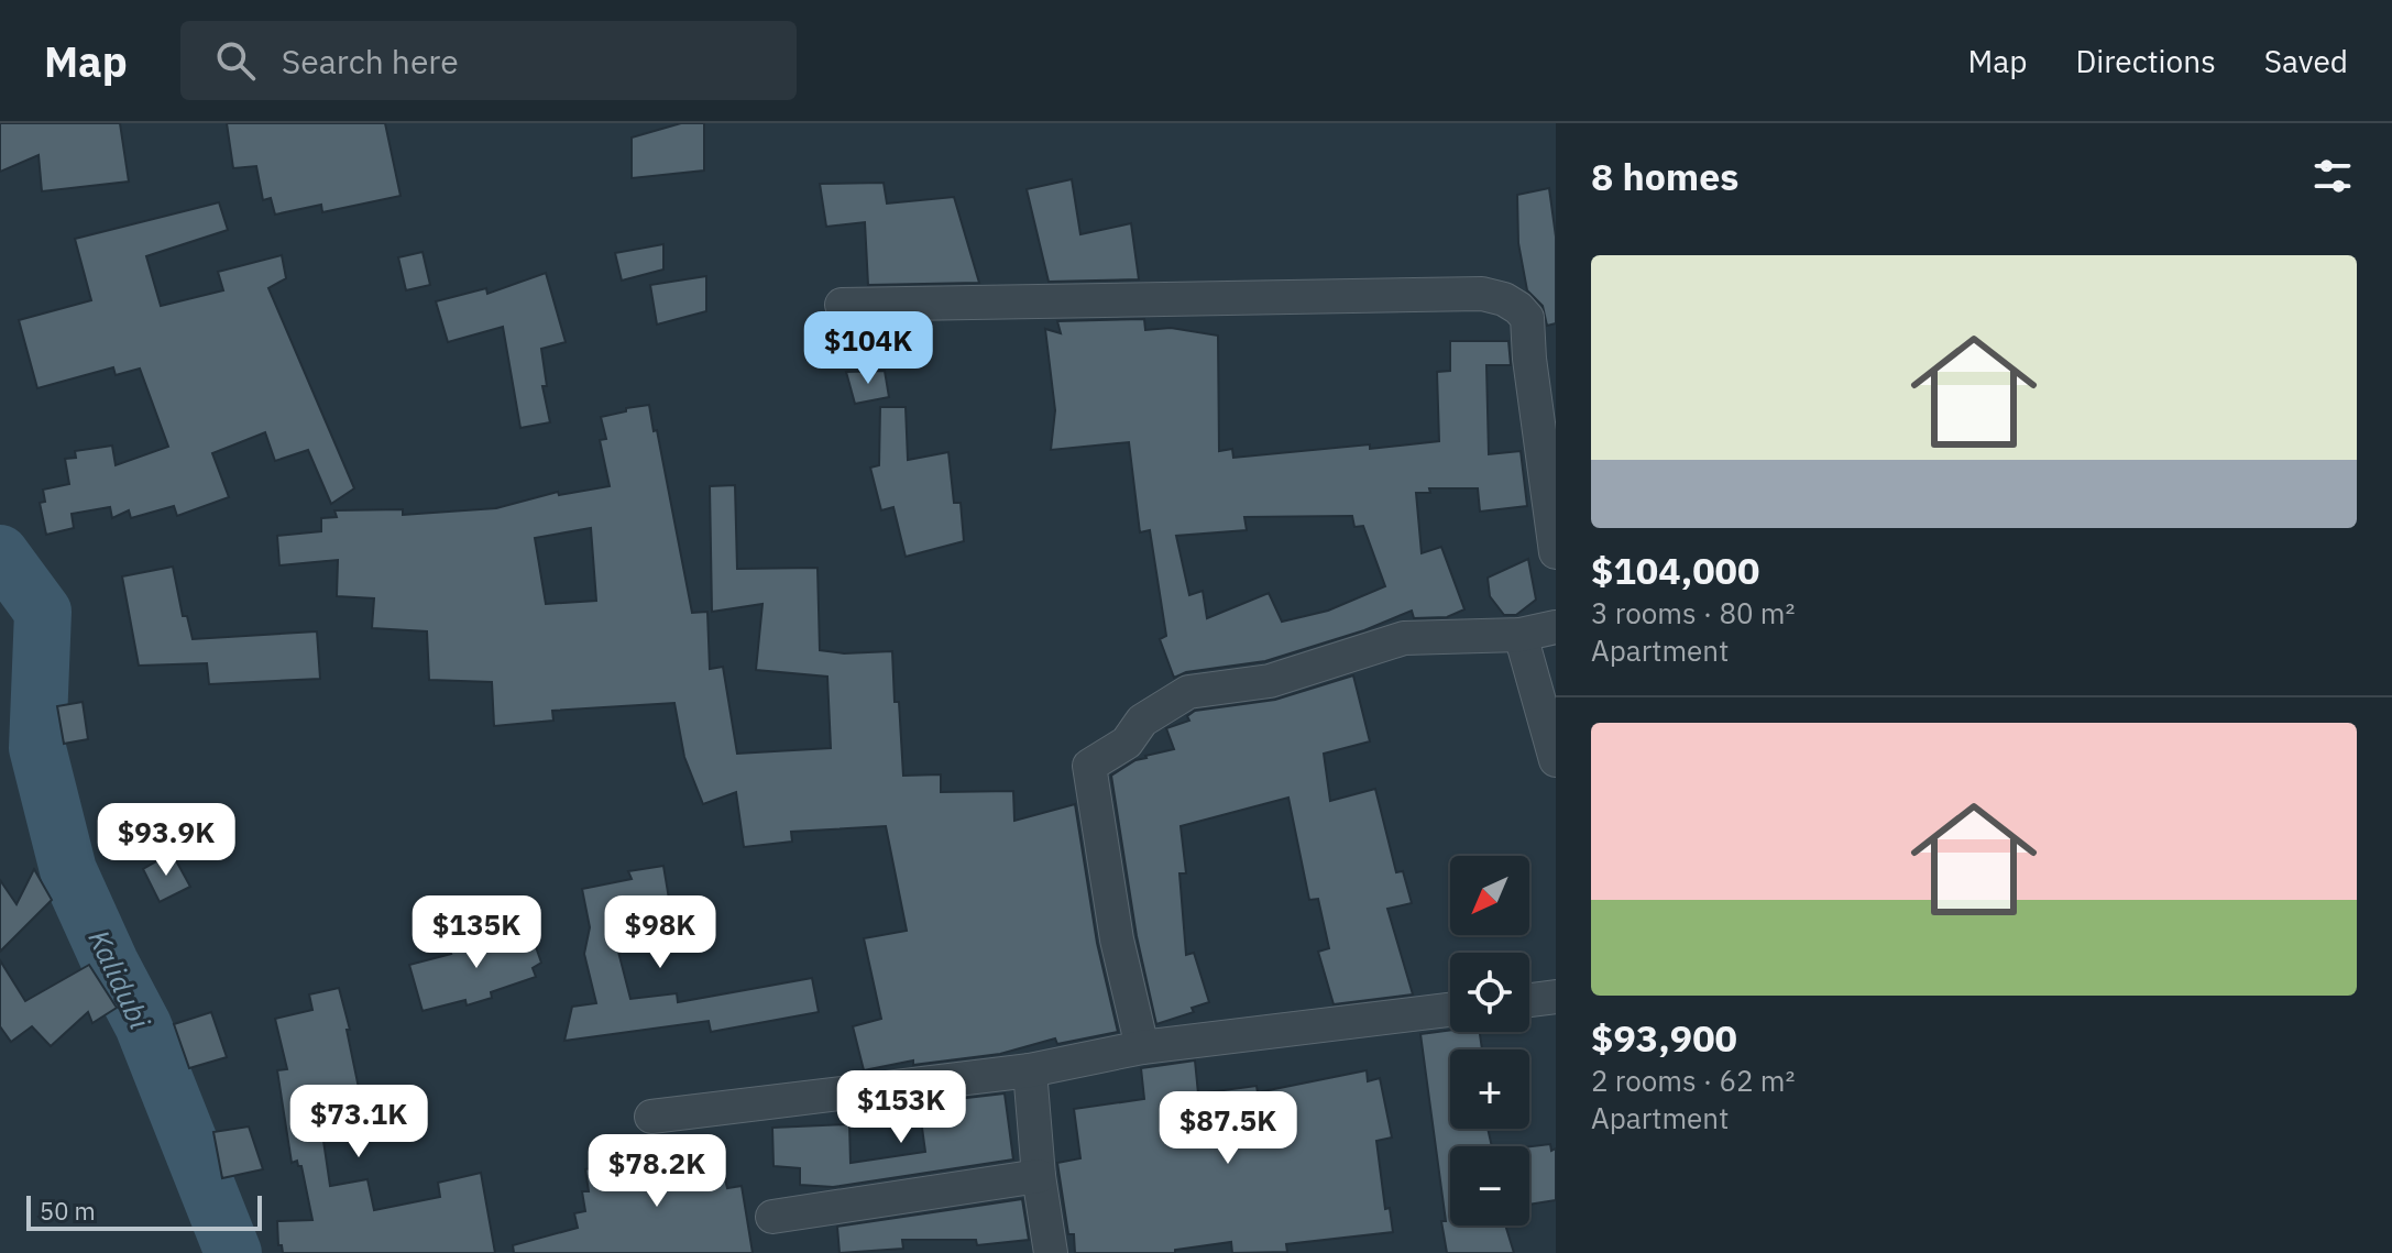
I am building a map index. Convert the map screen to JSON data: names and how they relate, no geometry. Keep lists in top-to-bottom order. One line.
{"water":["Kalidubi"],"scale_bar":"50 m","north":"bottom left","page":{"header":"Map","search":"Search here","nav":["Map","Directions","Saved"],"heading":"8 homes","list":[{"name":"$104,000","note":"3 rooms · 80 m² · Apartment"},{"name":"$93,900","note":"2 rooms · 62 m² · Apartment"}],"price":["$104K","$93.9K","$135K","$98K","$153K","$73.1K","$87.5K","$78.2K"],"map_buttons":["+","−"],"scale":"50 m"}}
